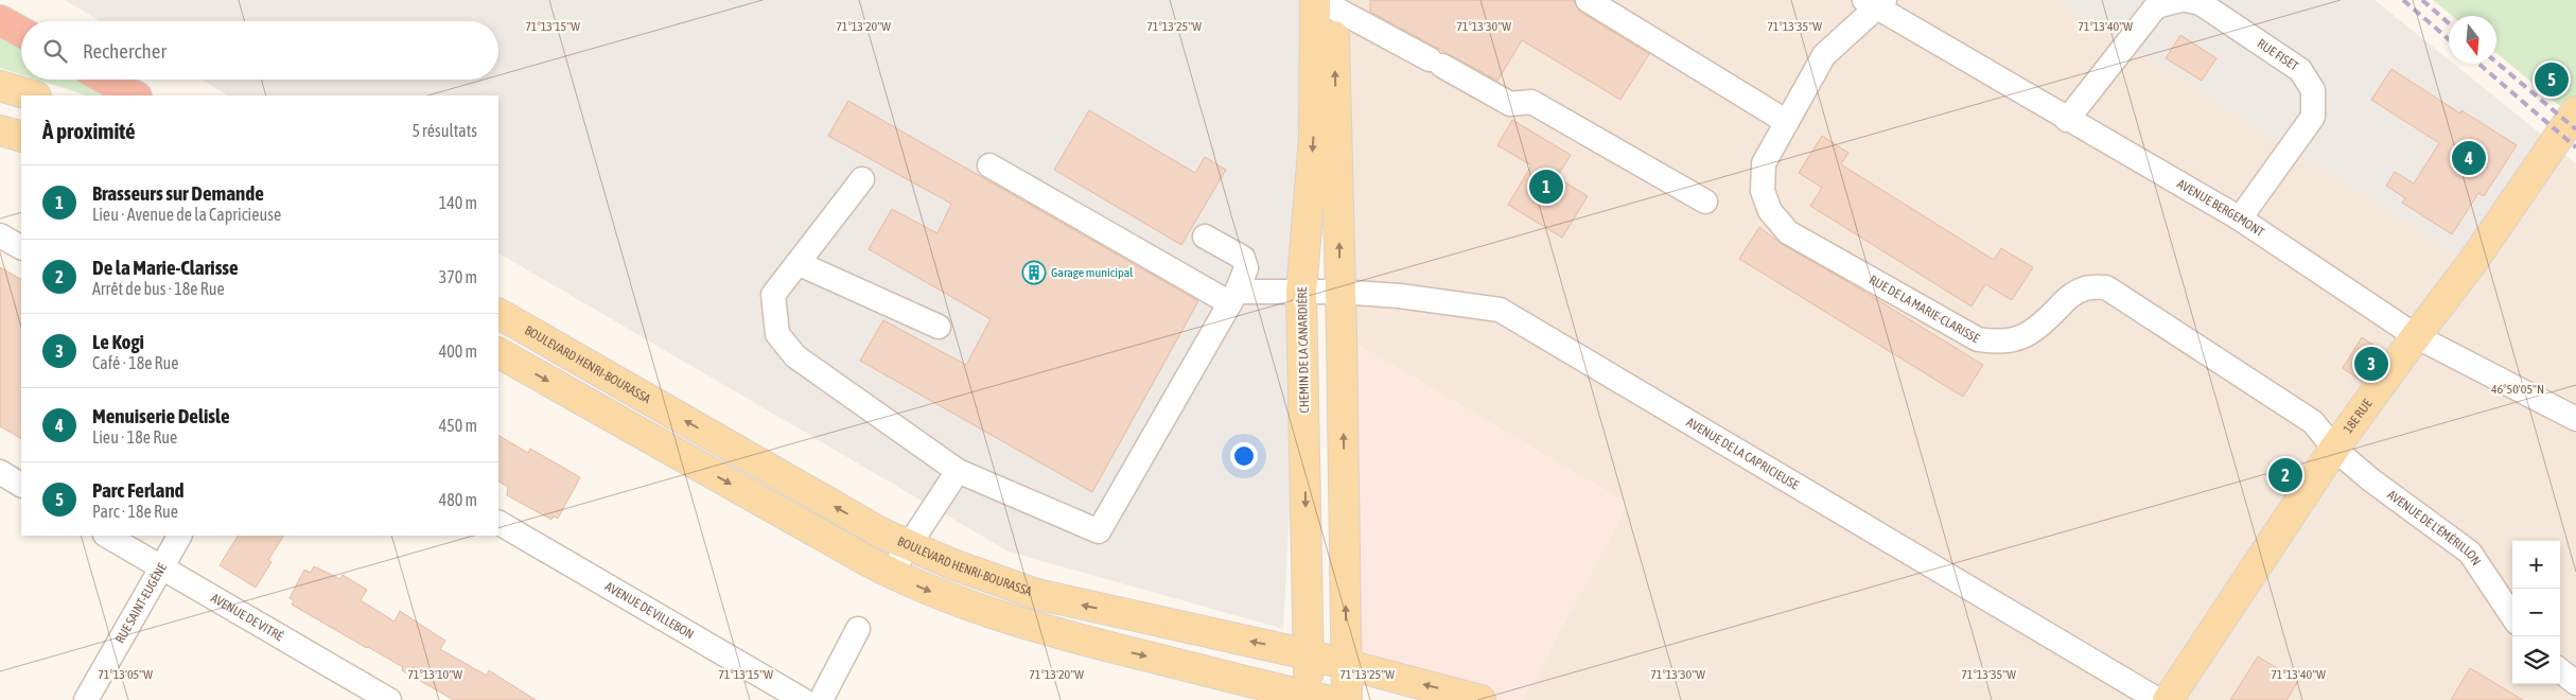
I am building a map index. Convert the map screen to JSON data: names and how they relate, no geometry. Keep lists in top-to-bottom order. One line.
{"streets":{"main road":["CHEMIN DE LA CANARDIÈRE","BOULEVARD HENRI-BOURASSA","18E RUE"],"street":["RUE FISET","AVENUE BERGEMONT","RUE DE LA MARIE-CLARISSE","AVENUE DE LA CAPRICIEUSE","AVENUE DE L'ÉMÉRILLON","RUE SAINT-EUGÈNE","AVENUE DE VILLEBON","AVENUE DE VITRÉ"]},"crossings":[["RUE FISET","AVENUE BERGEMONT"],["AVENUE BERGEMONT","RUE DE LA MARIE-CLARISSE"],["AVENUE BERGEMONT","18E RUE"],["RUE DE LA MARIE-CLARISSE","18E RUE"],["RUE DE LA MARIE-CLARISSE","AVENUE DE L'ÉMÉRILLON"],["CHEMIN DE LA CANARDIÈRE","BOULEVARD HENRI-BOURASSA"],["CHEMIN DE LA CANARDIÈRE","AVENUE DE LA CAPRICIEUSE"],["18E RUE","AVENUE DE L'ÉMÉRILLON"],["RUE SAINT-EUGÈNE","AVENUE DE VITRÉ"]],"places":{"building":["Garage municipal"]},"north":"bottom","page":{"search":"Rechercher","pins":["5","4","1","3","2"],"heading":["À proximité","5 résultats"],"list":[{"mark":"1","name":"Brasseurs sur Demande","note":"Lieu · Avenue de la Capricieuse","value":"140 m"},{"mark":"2","name":"De la Marie-Clarisse","note":"Arrêt de bus · 18e Rue","value":"370 m"},{"mark":"3","name":"Le Kogi","note":"Café · 18e Rue","value":"400 m"},{"mark":"4","name":"Menuiserie Delisle","note":"Lieu · 18e Rue","value":"450 m"},{"mark":"5","name":"Parc Ferland","note":"Parc · 18e Rue","value":"480 m"}],"map_buttons":["+","−"]},"coordinates":["71°13'15\"W","71°13'20\"W","71°13'25\"W","71°13'30\"W","71°13'35\"W","71°13'40\"W","46°50'05\"N","71°13'05\"W","71°13'10\"W"]}
